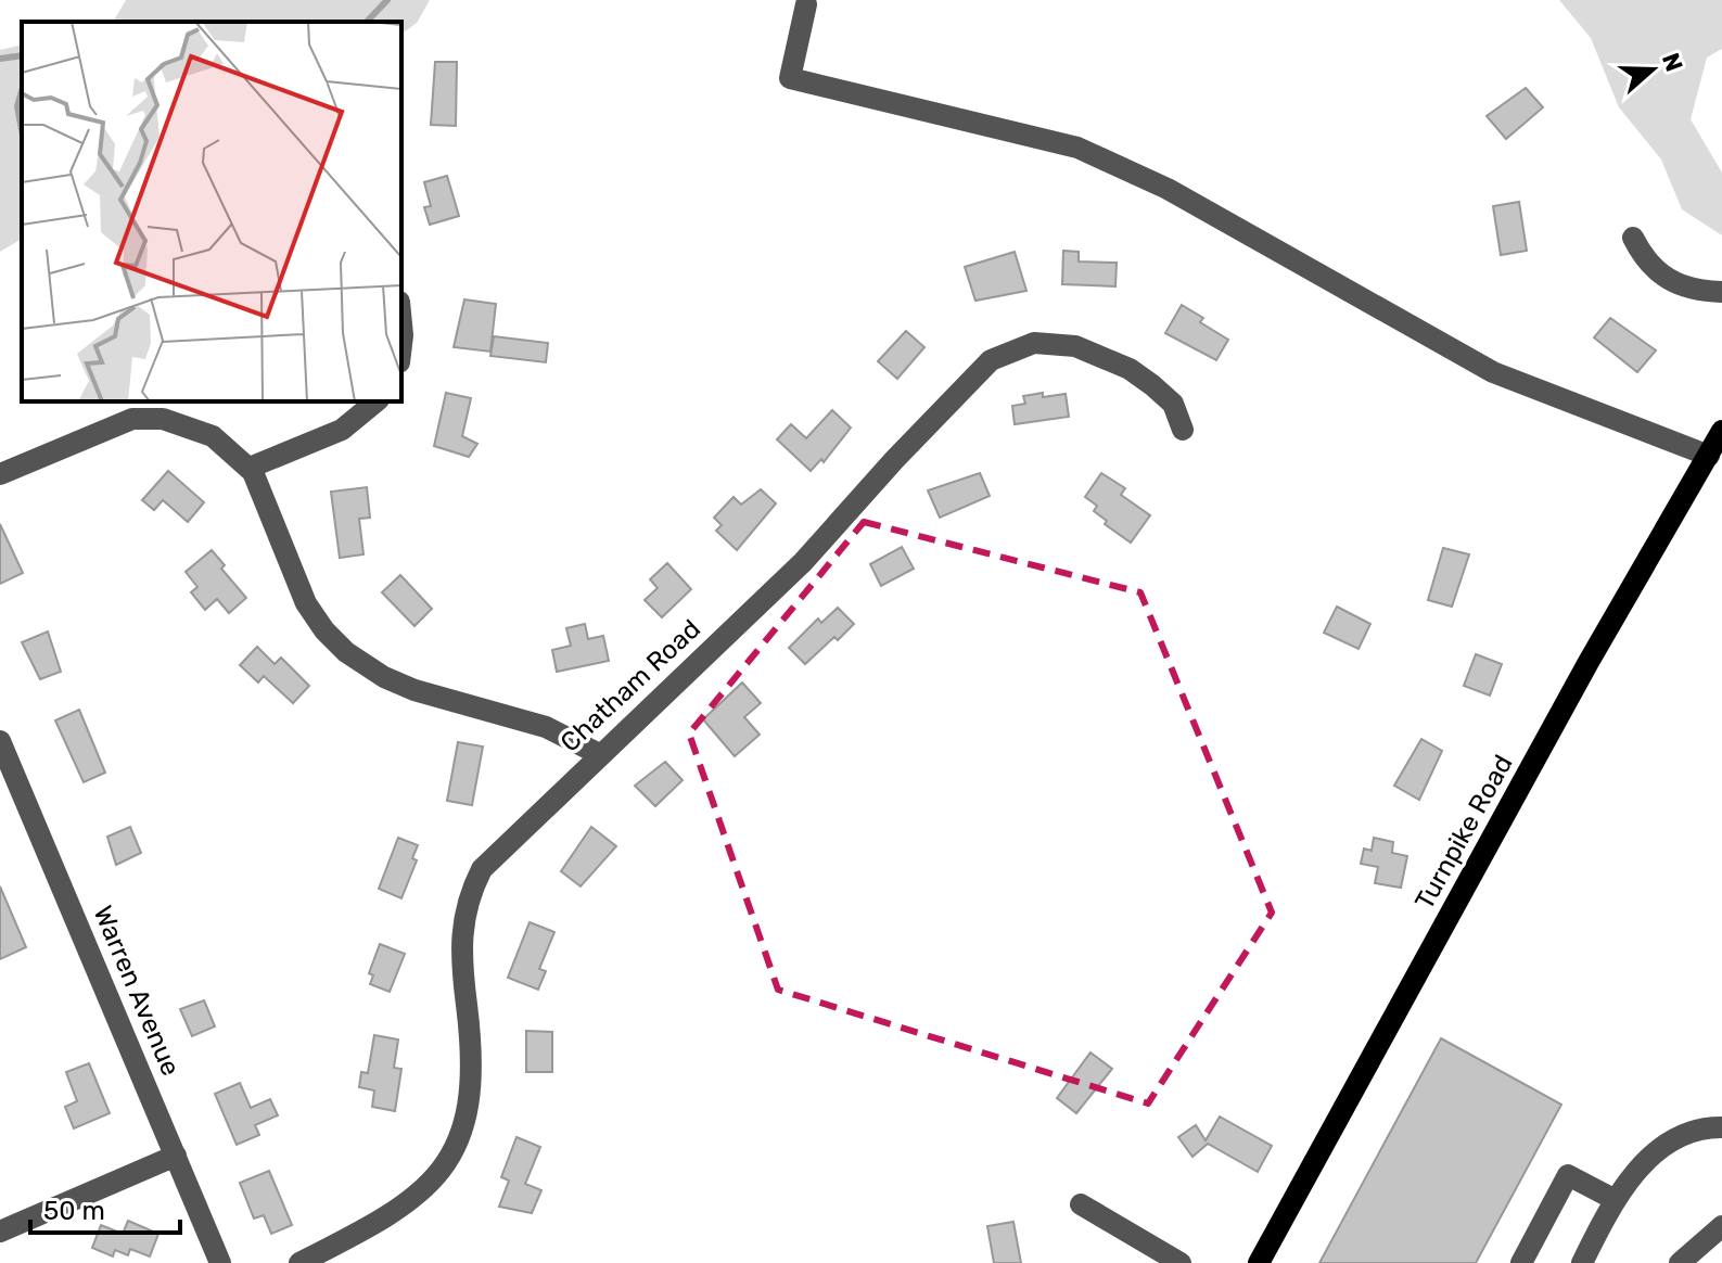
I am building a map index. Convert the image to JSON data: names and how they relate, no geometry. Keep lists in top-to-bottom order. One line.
{"streets":{"main road":["Turnpike Road"],"street":["Chatham Road","Warren Avenue"]},"scale_bar":"50 m","north":"right"}
